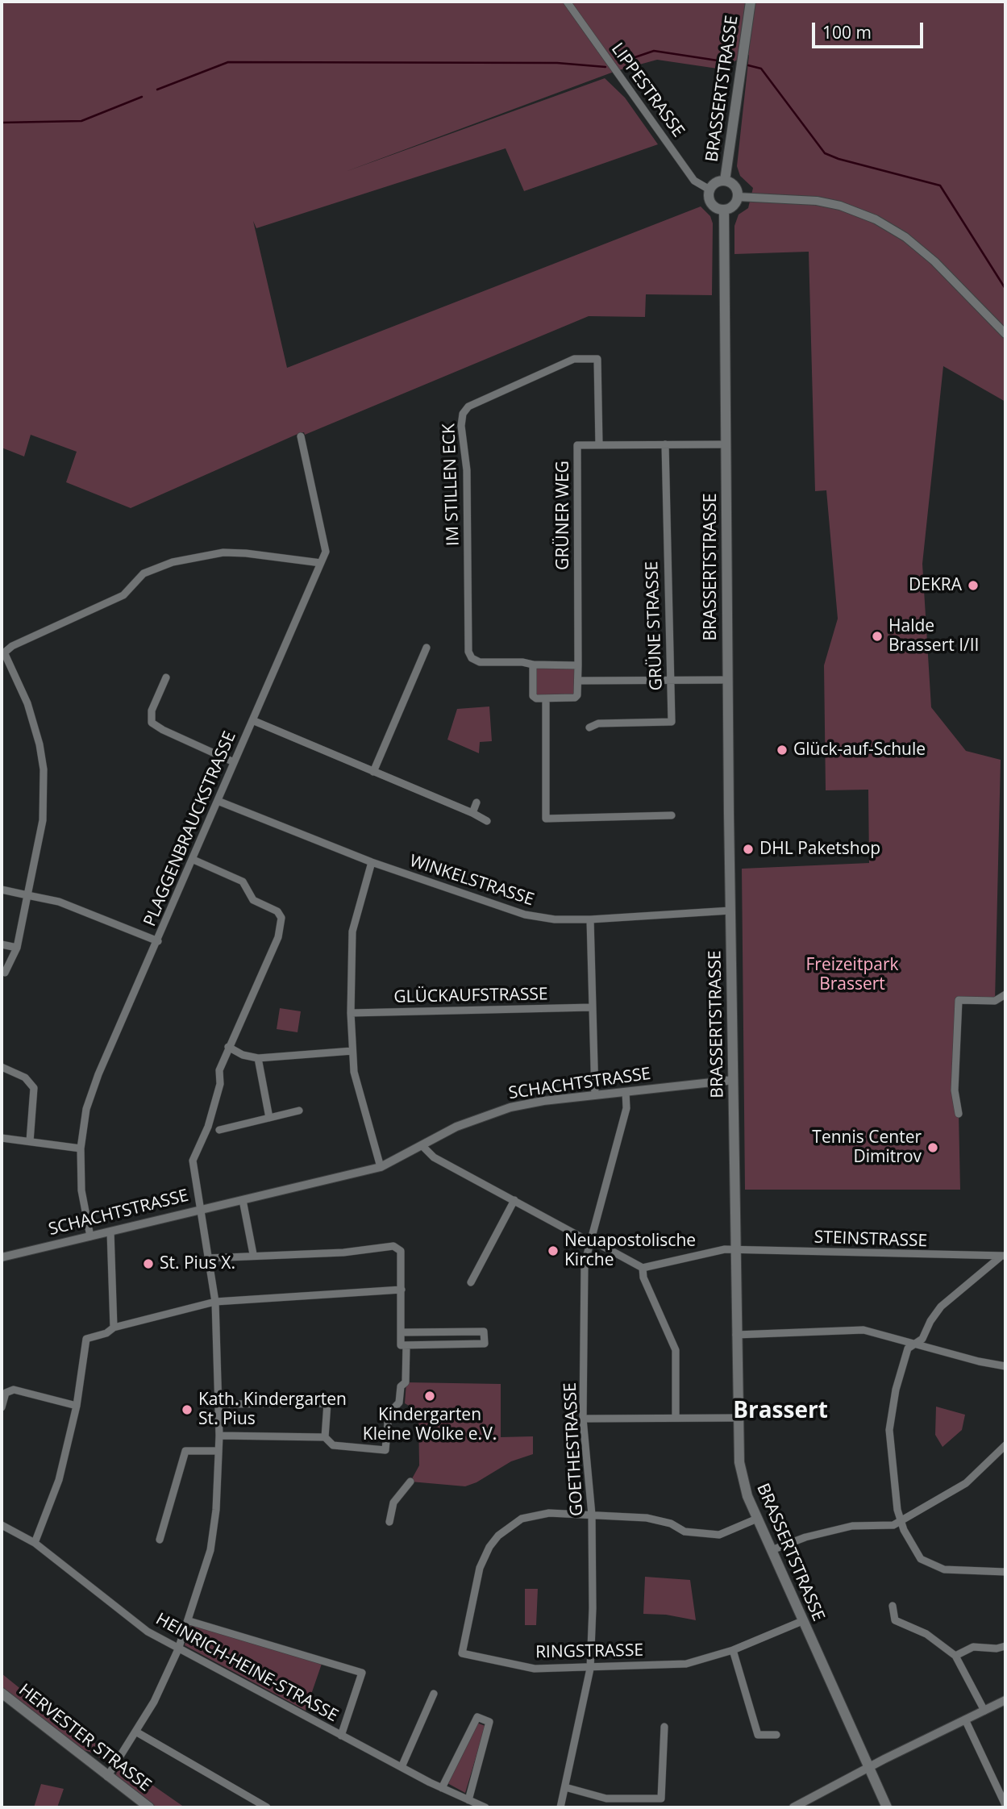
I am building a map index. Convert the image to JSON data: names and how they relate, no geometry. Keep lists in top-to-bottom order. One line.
{"streets":{"main road":["BRASSERTSTRASSE","HERVESTER STRASSE"],"street":["LIPPESTRASSE","IM STILLEN ECK","GRÜNER WEG","GRÜNE STRASSE","PLAGGENBRAUCKSTRASSE","WINKELSTRASSE","GLÜCKAUFSTRASSE","SCHACHTSTRASSE","STEINSTRASSE","GOETHESTRASSE","RINGSTRASSE","HEINRICH-HEINE-STRASSE"]},"crossings":[["BRASSERTSTRASSE","LIPPESTRASSE"],["BRASSERTSTRASSE","GRÜNER WEG"],["BRASSERTSTRASSE","WINKELSTRASSE"],["BRASSERTSTRASSE","SCHACHTSTRASSE"],["BRASSERTSTRASSE","STEINSTRASSE"],["BRASSERTSTRASSE","RINGSTRASSE"],["IM STILLEN ECK","GRÜNER WEG"],["GRÜNER WEG","GRÜNE STRASSE"],["PLAGGENBRAUCKSTRASSE","WINKELSTRASSE"],["PLAGGENBRAUCKSTRASSE","SCHACHTSTRASSE"],["SCHACHTSTRASSE","GOETHESTRASSE"],["GOETHESTRASSE","RINGSTRASSE"]],"districts":["Brassert"],"parks":["Freizeitpark Brassert"],"places":["DEKRA","Halde Brassert I/II","Glück-auf-Schule","DHL Paketshop","Tennis Center Dimitrov","Neuapostolische Kirche","St. Pius X.","Kindergarten Kleine Wolke e.V.","Kath. Kindergarten St. Pius"],"scale_bar":"100 m"}
